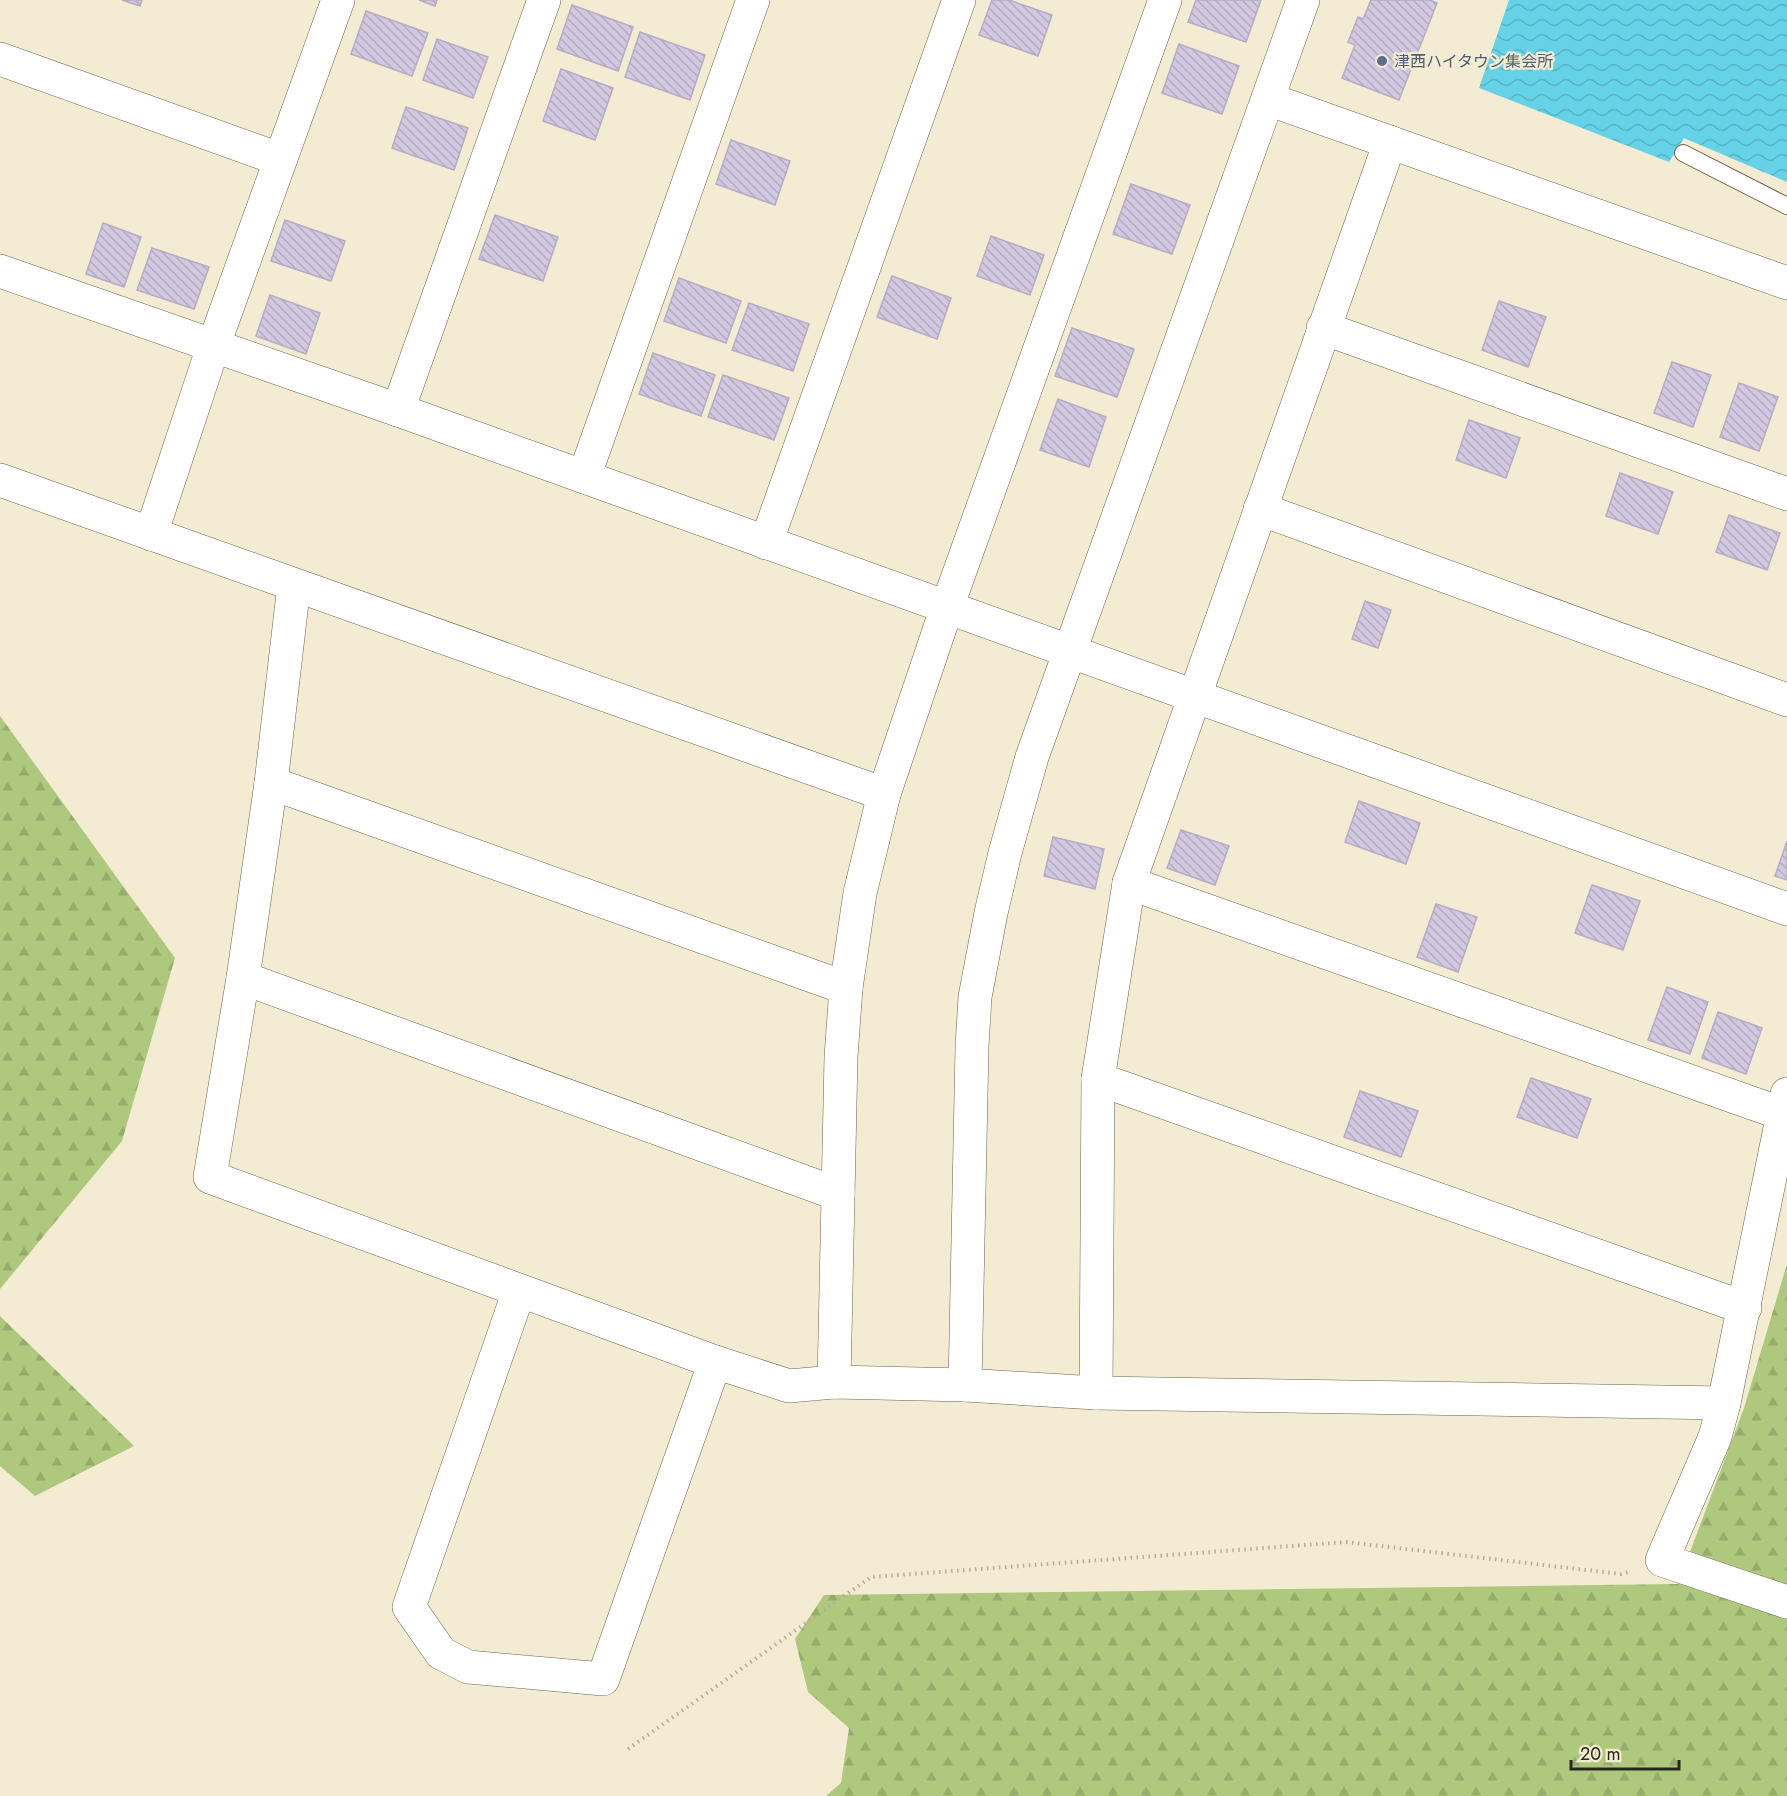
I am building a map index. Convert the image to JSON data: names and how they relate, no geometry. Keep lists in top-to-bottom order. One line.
{"places":["津西ハイタウン集会所"],"scale_bar":"20 m"}
